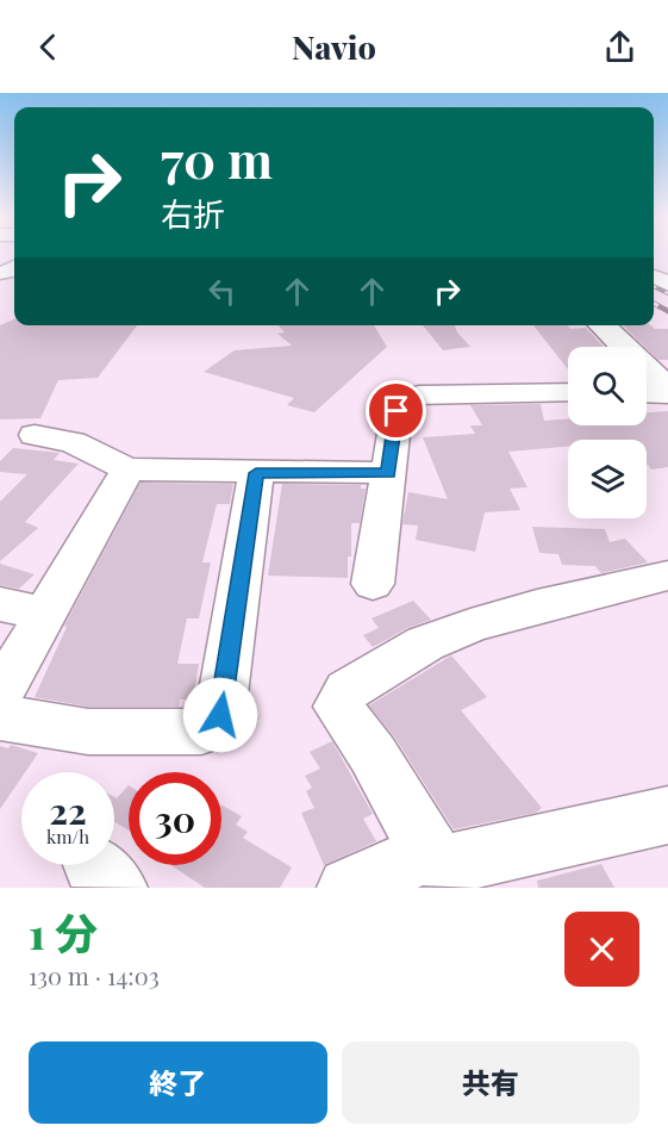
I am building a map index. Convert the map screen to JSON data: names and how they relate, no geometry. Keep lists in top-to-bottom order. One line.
{"page":{"header":"Navio","turn":["70 m","右折"],"speed":"22 km/h","limit":"30","heading":["1 分","130 m · 14:03"],"buttons":["終了","共有"]}}
